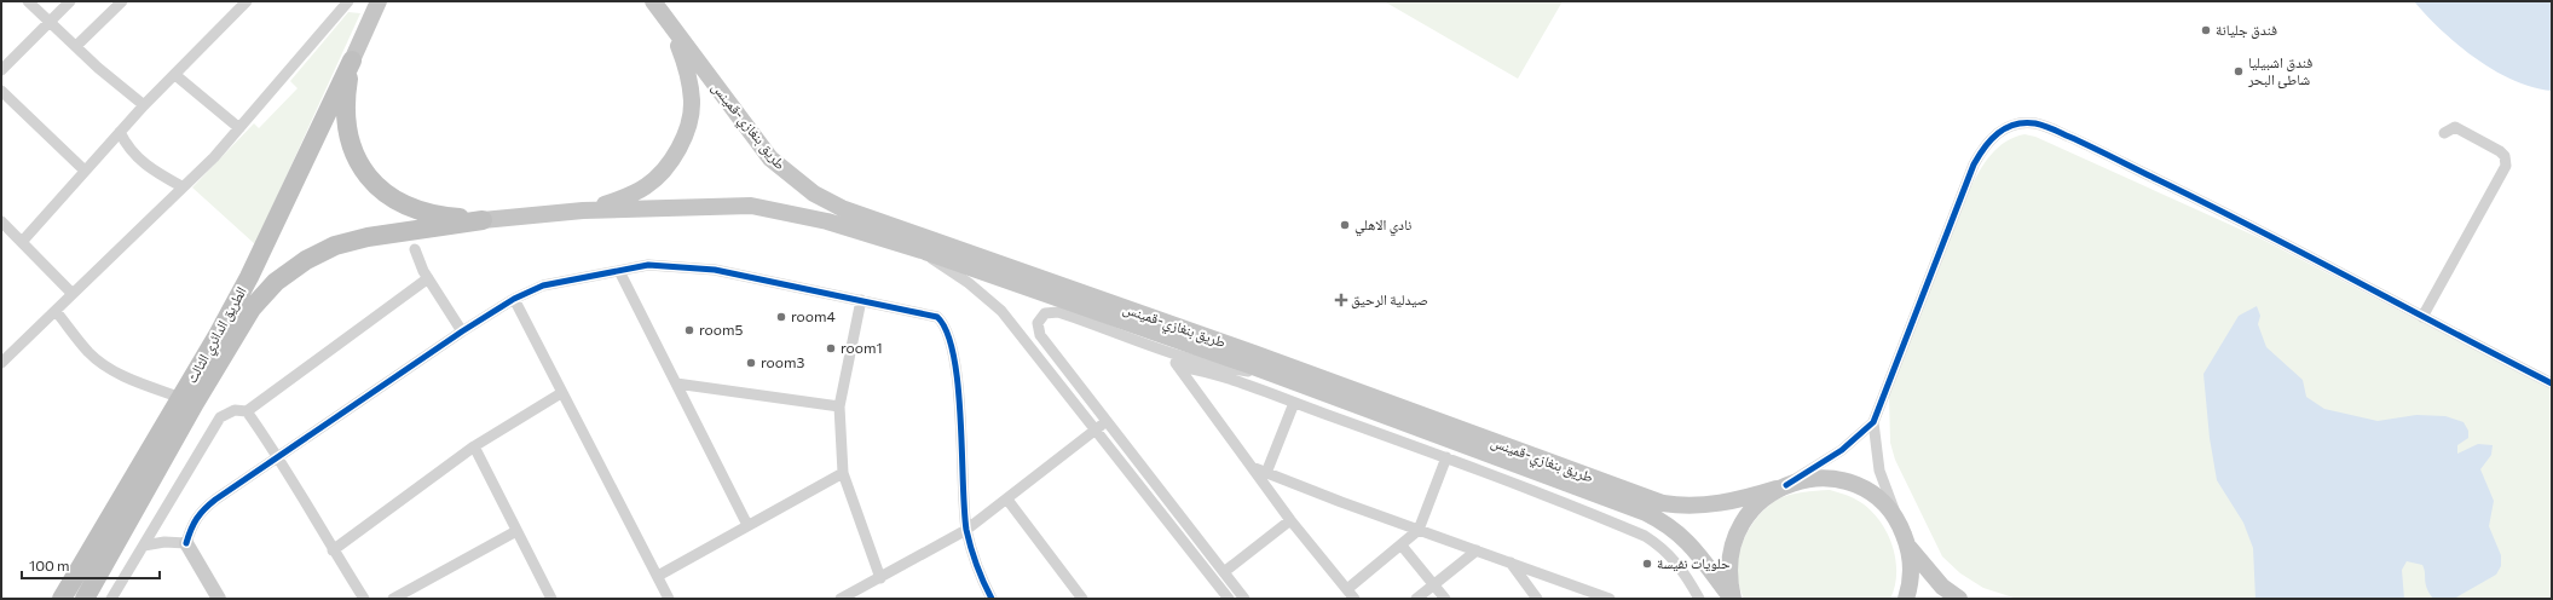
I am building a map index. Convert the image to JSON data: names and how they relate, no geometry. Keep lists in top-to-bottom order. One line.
{"streets":{"highway":["الطريق الدائري الثالث"],"main road":["طريق بنغازي-قمينس"]},"places":{"other":["فندق جليانة","فندق اشبيليا شاطئ البحر","نادي الاهلي","room4","room5","room1","room3","حلويات نفيسة"],"health":["صيدلية الرحيق"]},"scale_bar":"100 m"}
